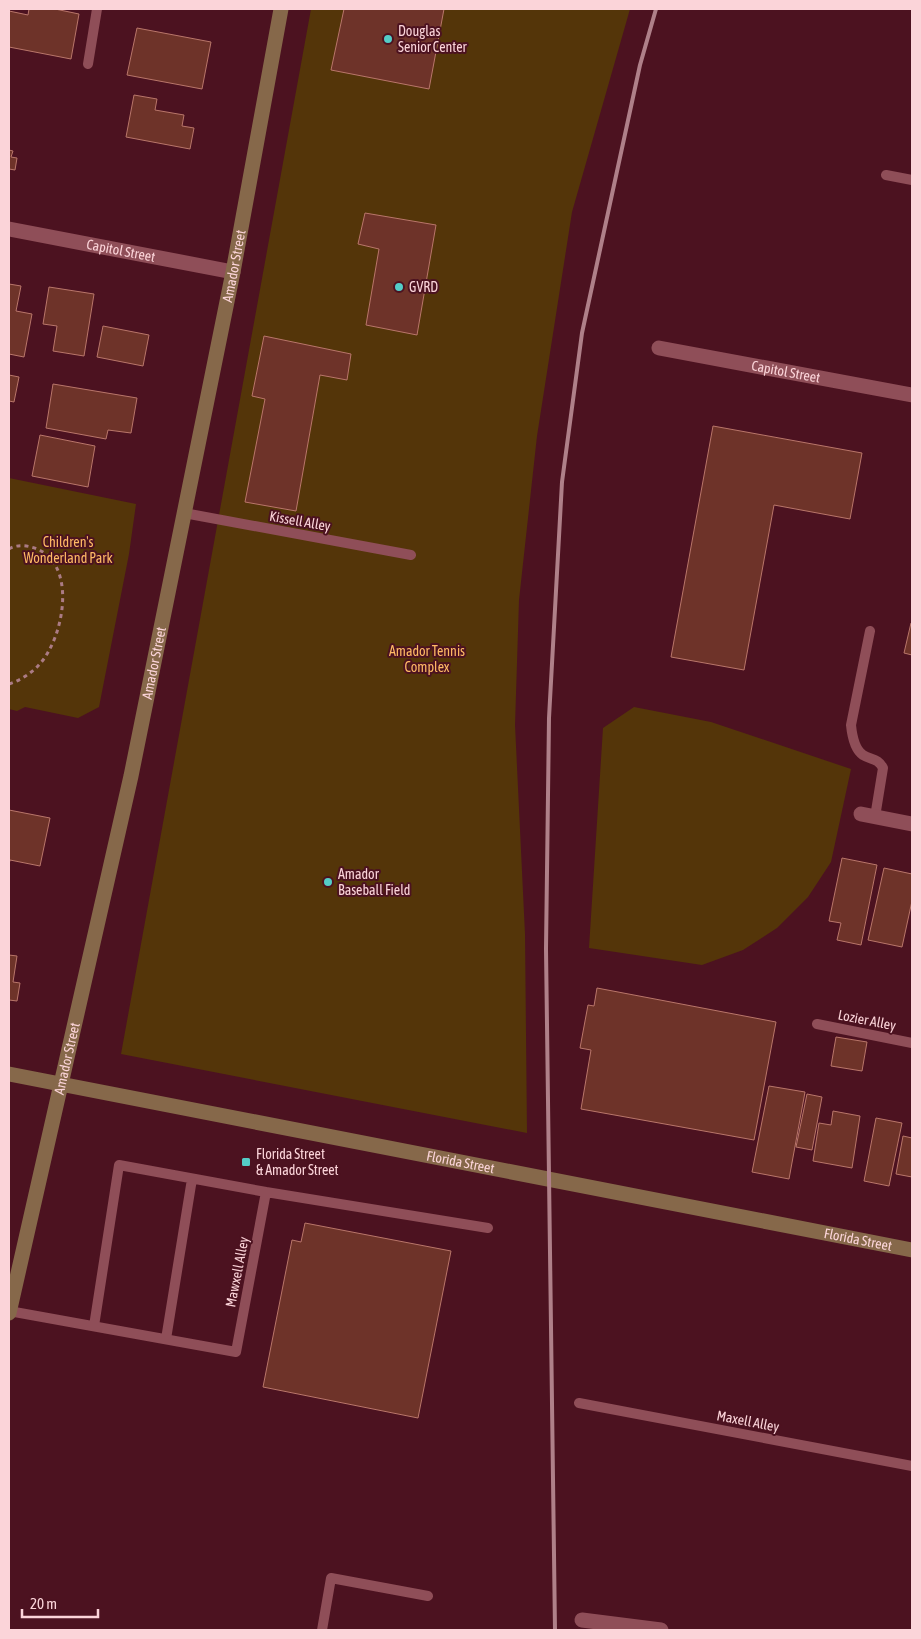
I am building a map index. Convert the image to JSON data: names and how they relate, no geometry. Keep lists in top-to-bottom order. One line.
{"streets":{"street":["Capitol Street","Amador Street","Florida Street"],"lane":["Kissell Alley","Lozier Alley","Mawxell Alley","Maxell Alley"]},"crossings":[["Capitol Street","Amador Street"],["Amador Street","Kissell Alley"],["Amador Street","Florida Street"],["Amador Street","Mawxell Alley"]],"parks":["Children's Wonderland Park","Amador Tennis Complex"],"places":{"other":["Douglas Senior Center","GVRD","Amador Baseball Field"],"transit":["Florida Street & Amador Street"]},"scale_bar":"20 m"}
